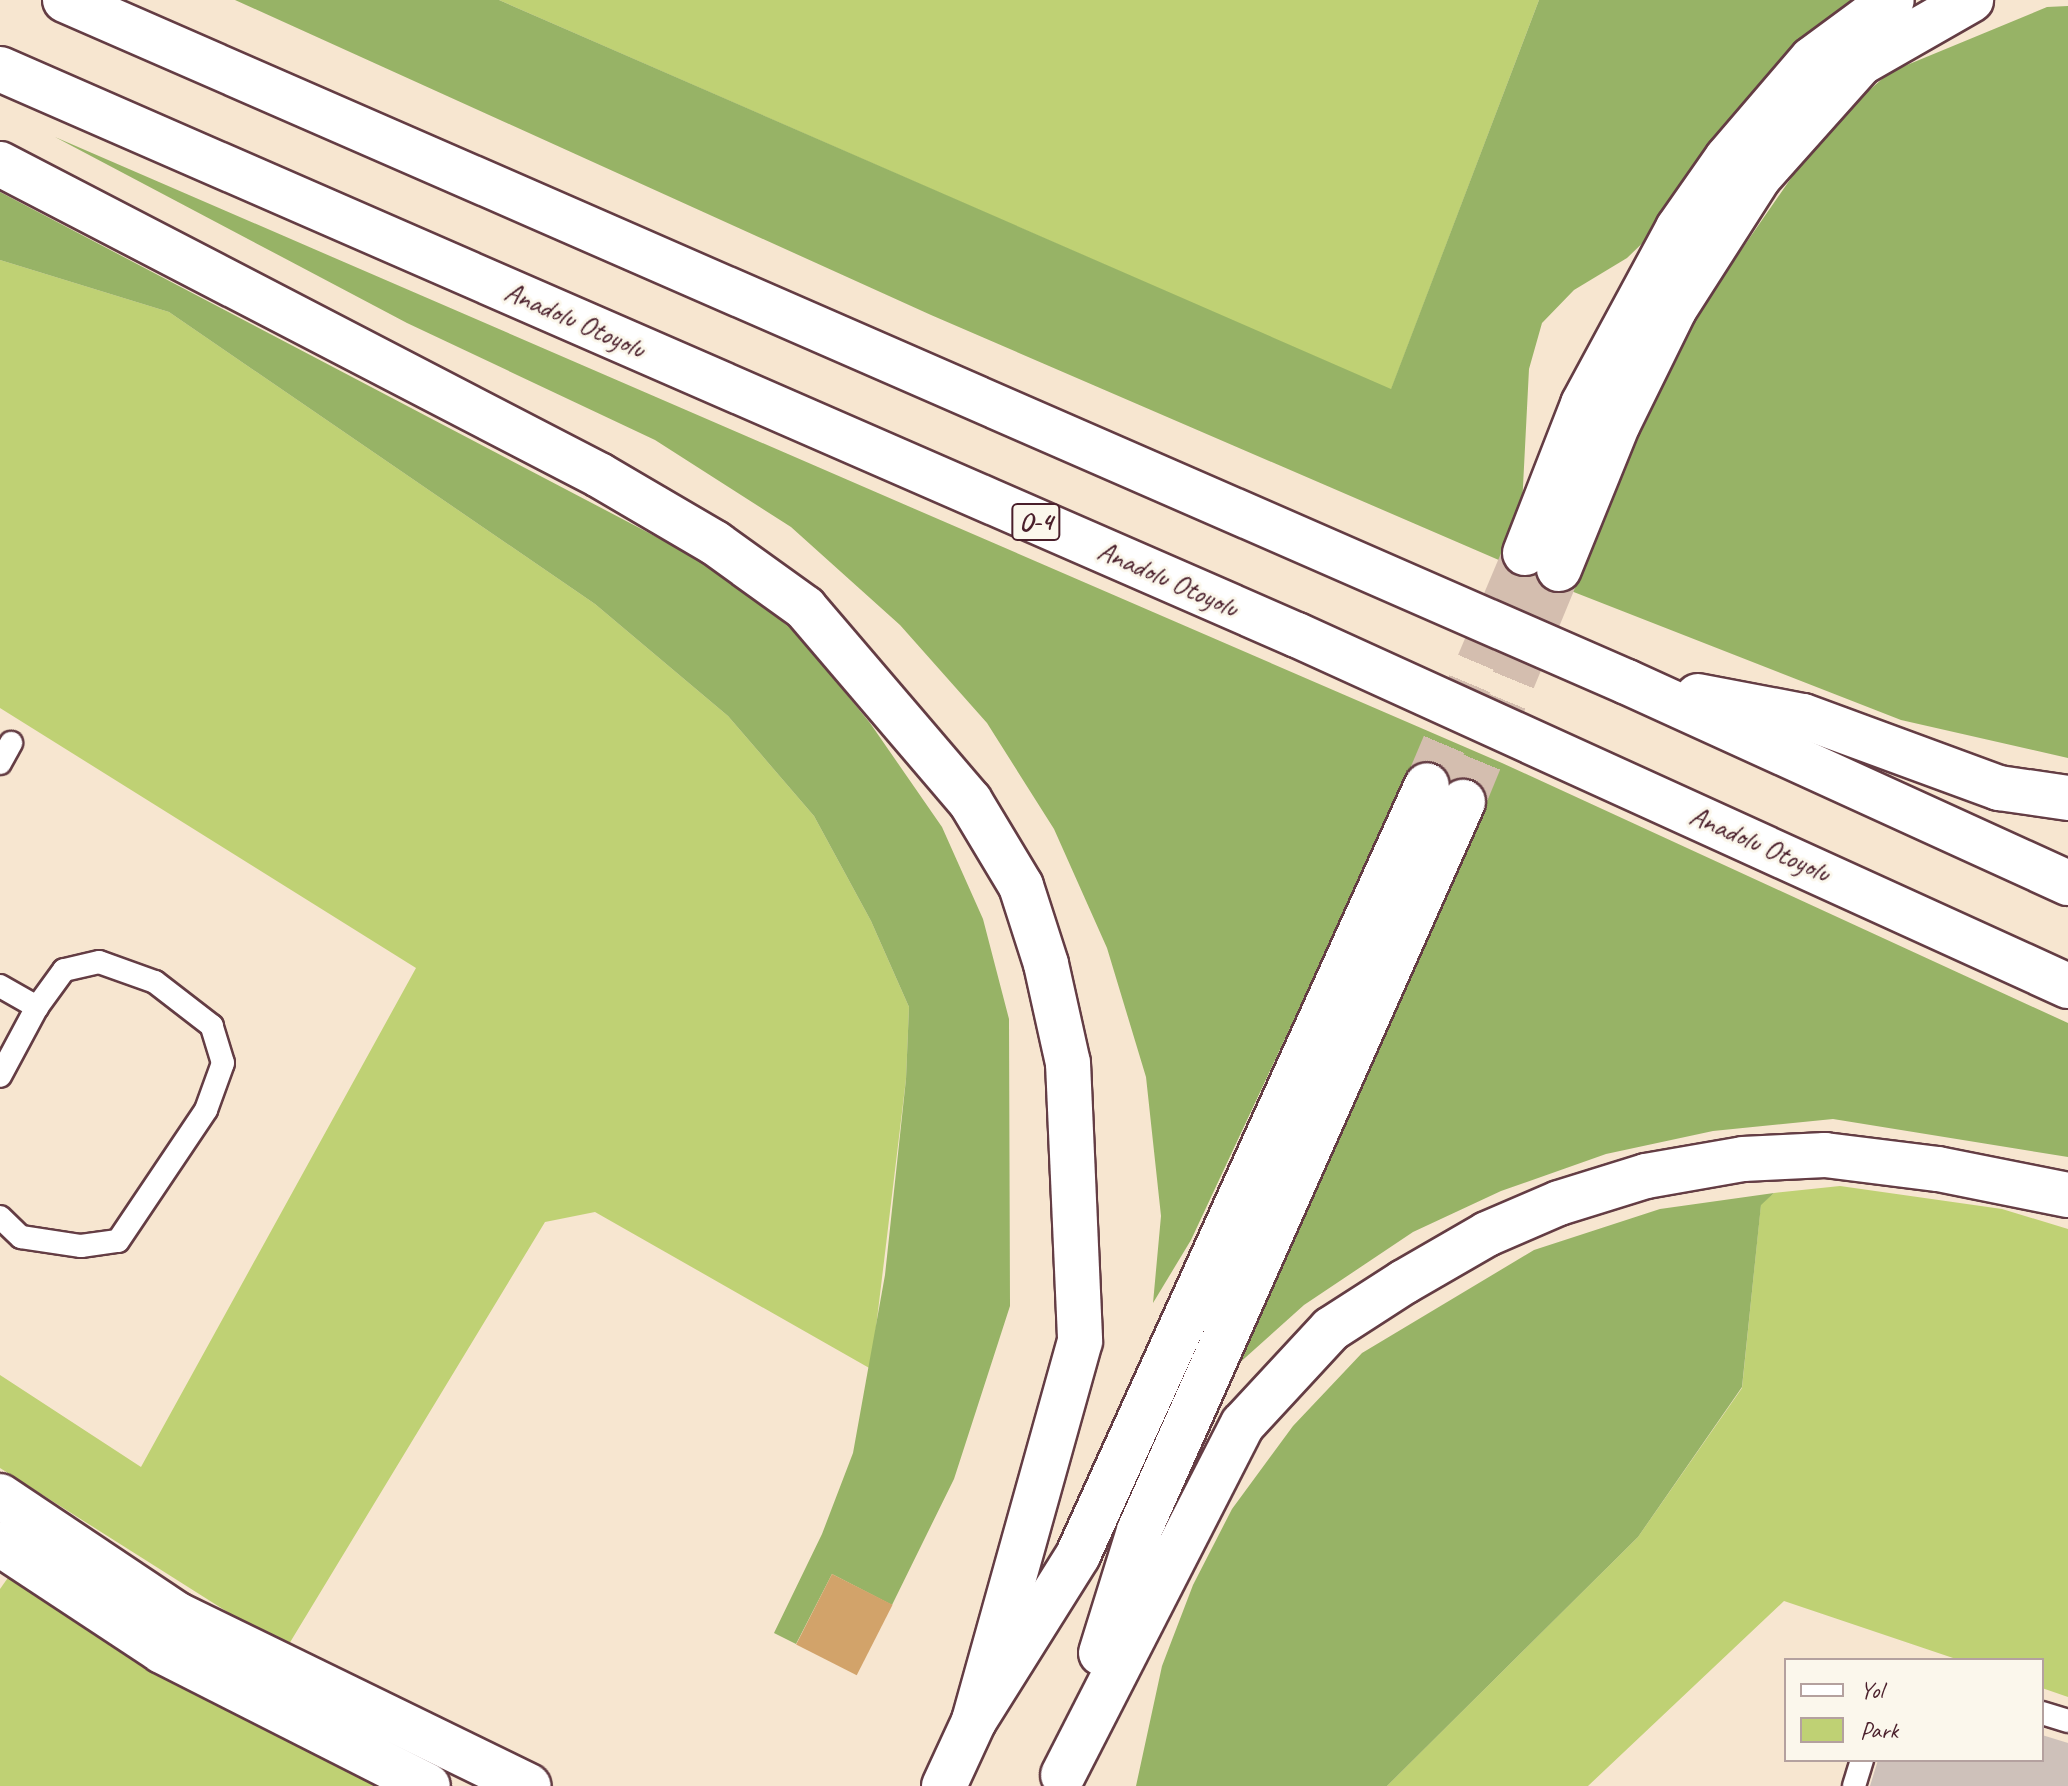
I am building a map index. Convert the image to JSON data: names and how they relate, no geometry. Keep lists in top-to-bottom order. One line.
{"streets":{"main road":["Anadolu Otoyolu","O-4"]},"legend":["Yol","Park"]}
